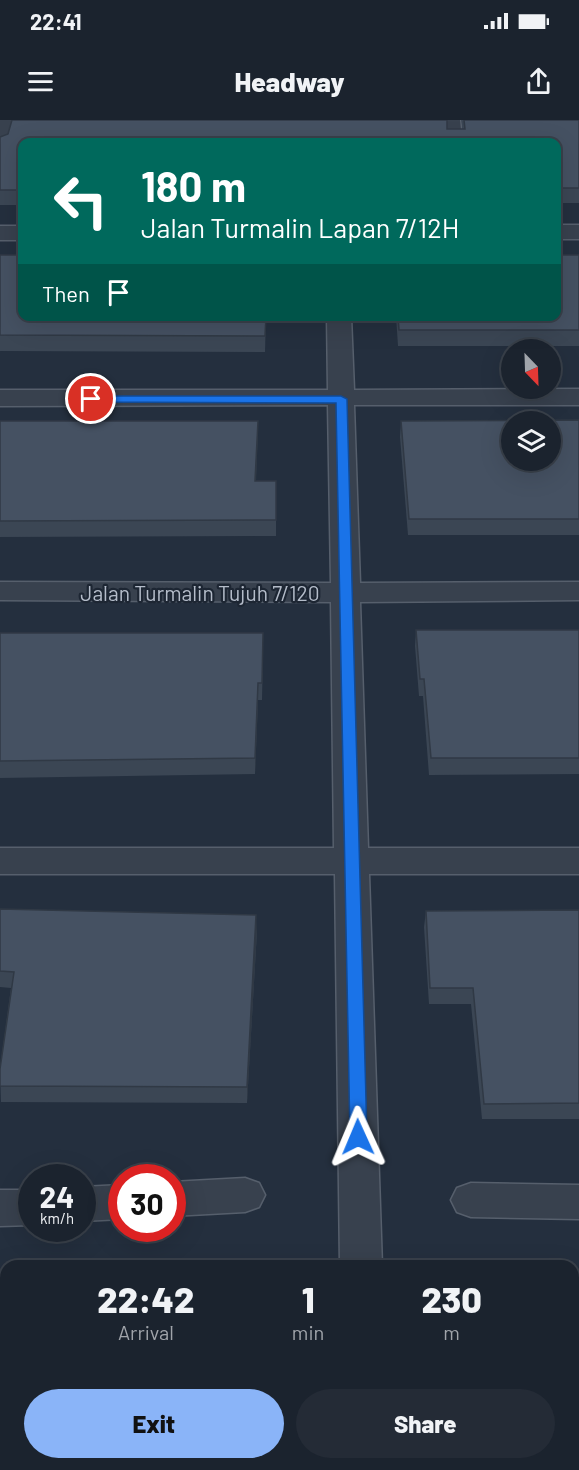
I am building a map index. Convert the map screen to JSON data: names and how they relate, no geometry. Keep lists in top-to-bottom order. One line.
{"streets":{"street":["Jalan Turmalin Tujuh 7/120"]},"north":"bottom right","page":{"status":"22:41","header":"Headway","turn":["180 m","Jalan Turmalin Lapan 7/12H"],"then":"Then","speed":"24 km/h","limit":"30","eta":["22:42","Arrival","1","min","230","m"],"buttons":["Exit","Share"]}}
